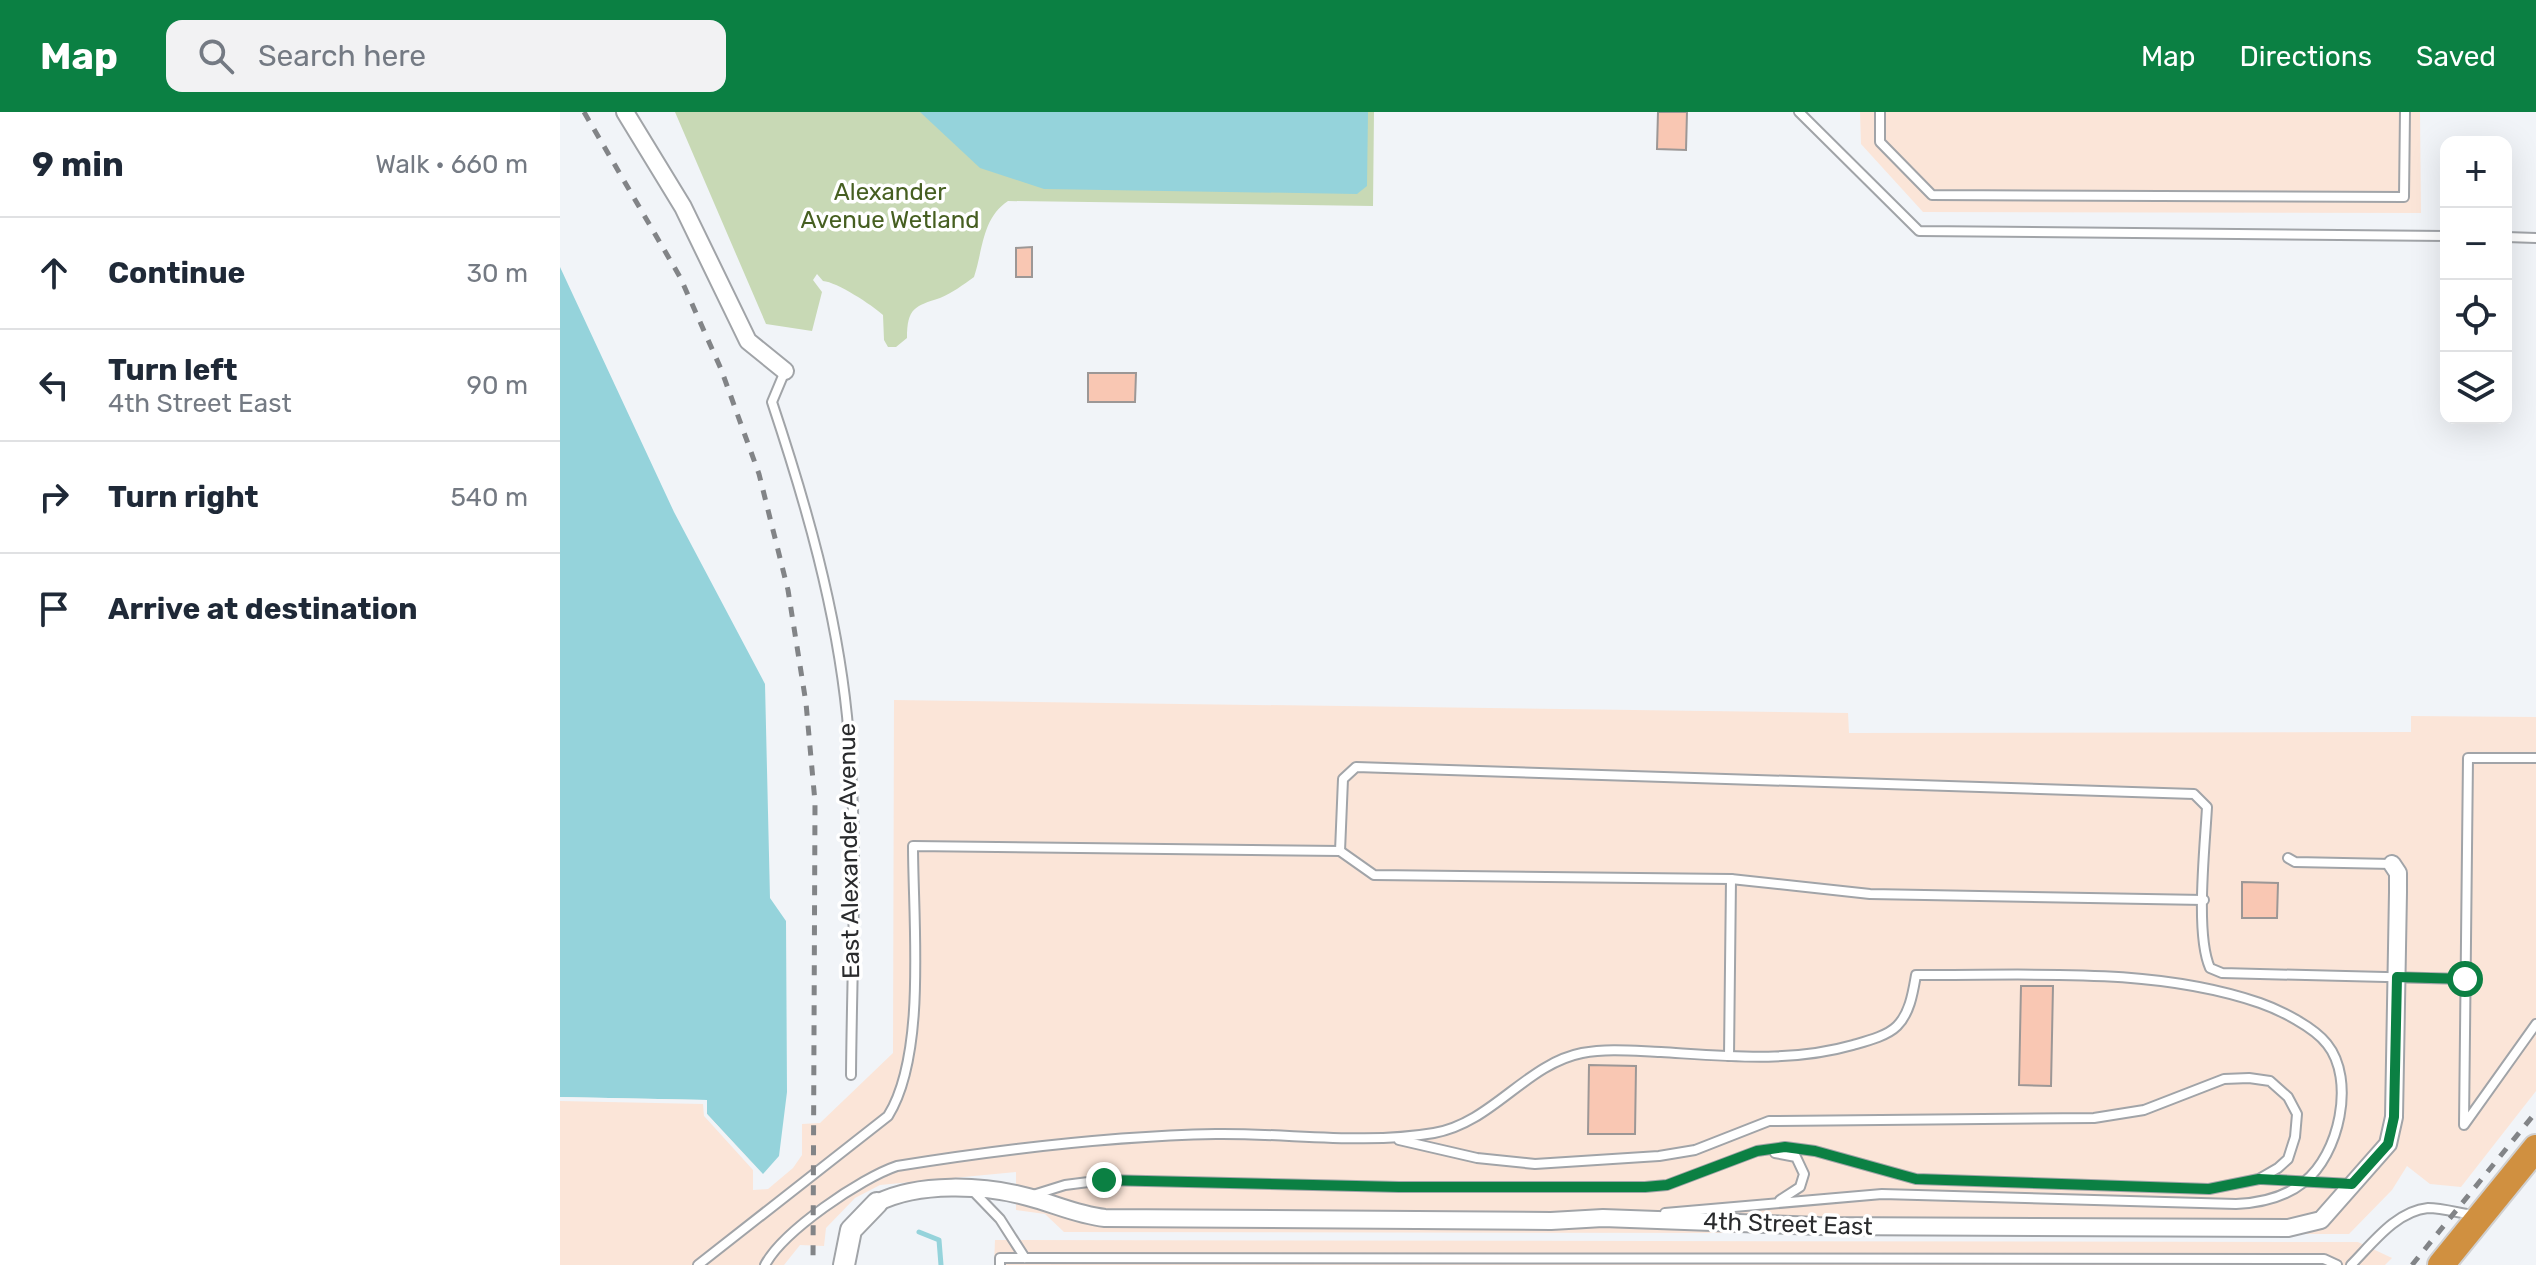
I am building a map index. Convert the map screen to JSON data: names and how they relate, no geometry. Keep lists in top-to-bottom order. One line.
{"streets":{"street":["East Alexander Avenue","4th Street East"]},"parks":["Alexander Avenue Wetland"],"page":{"header":"Map","search":"Search here","nav":["Map","Directions","Saved"],"heading":["9 min","Walk · 660 m"],"map_buttons":["+","−"],"list":[["Continue","30 m"],["Turn left","4th Street East","90 m"],["Turn right","540 m"],"Arrive at destination"]}}
